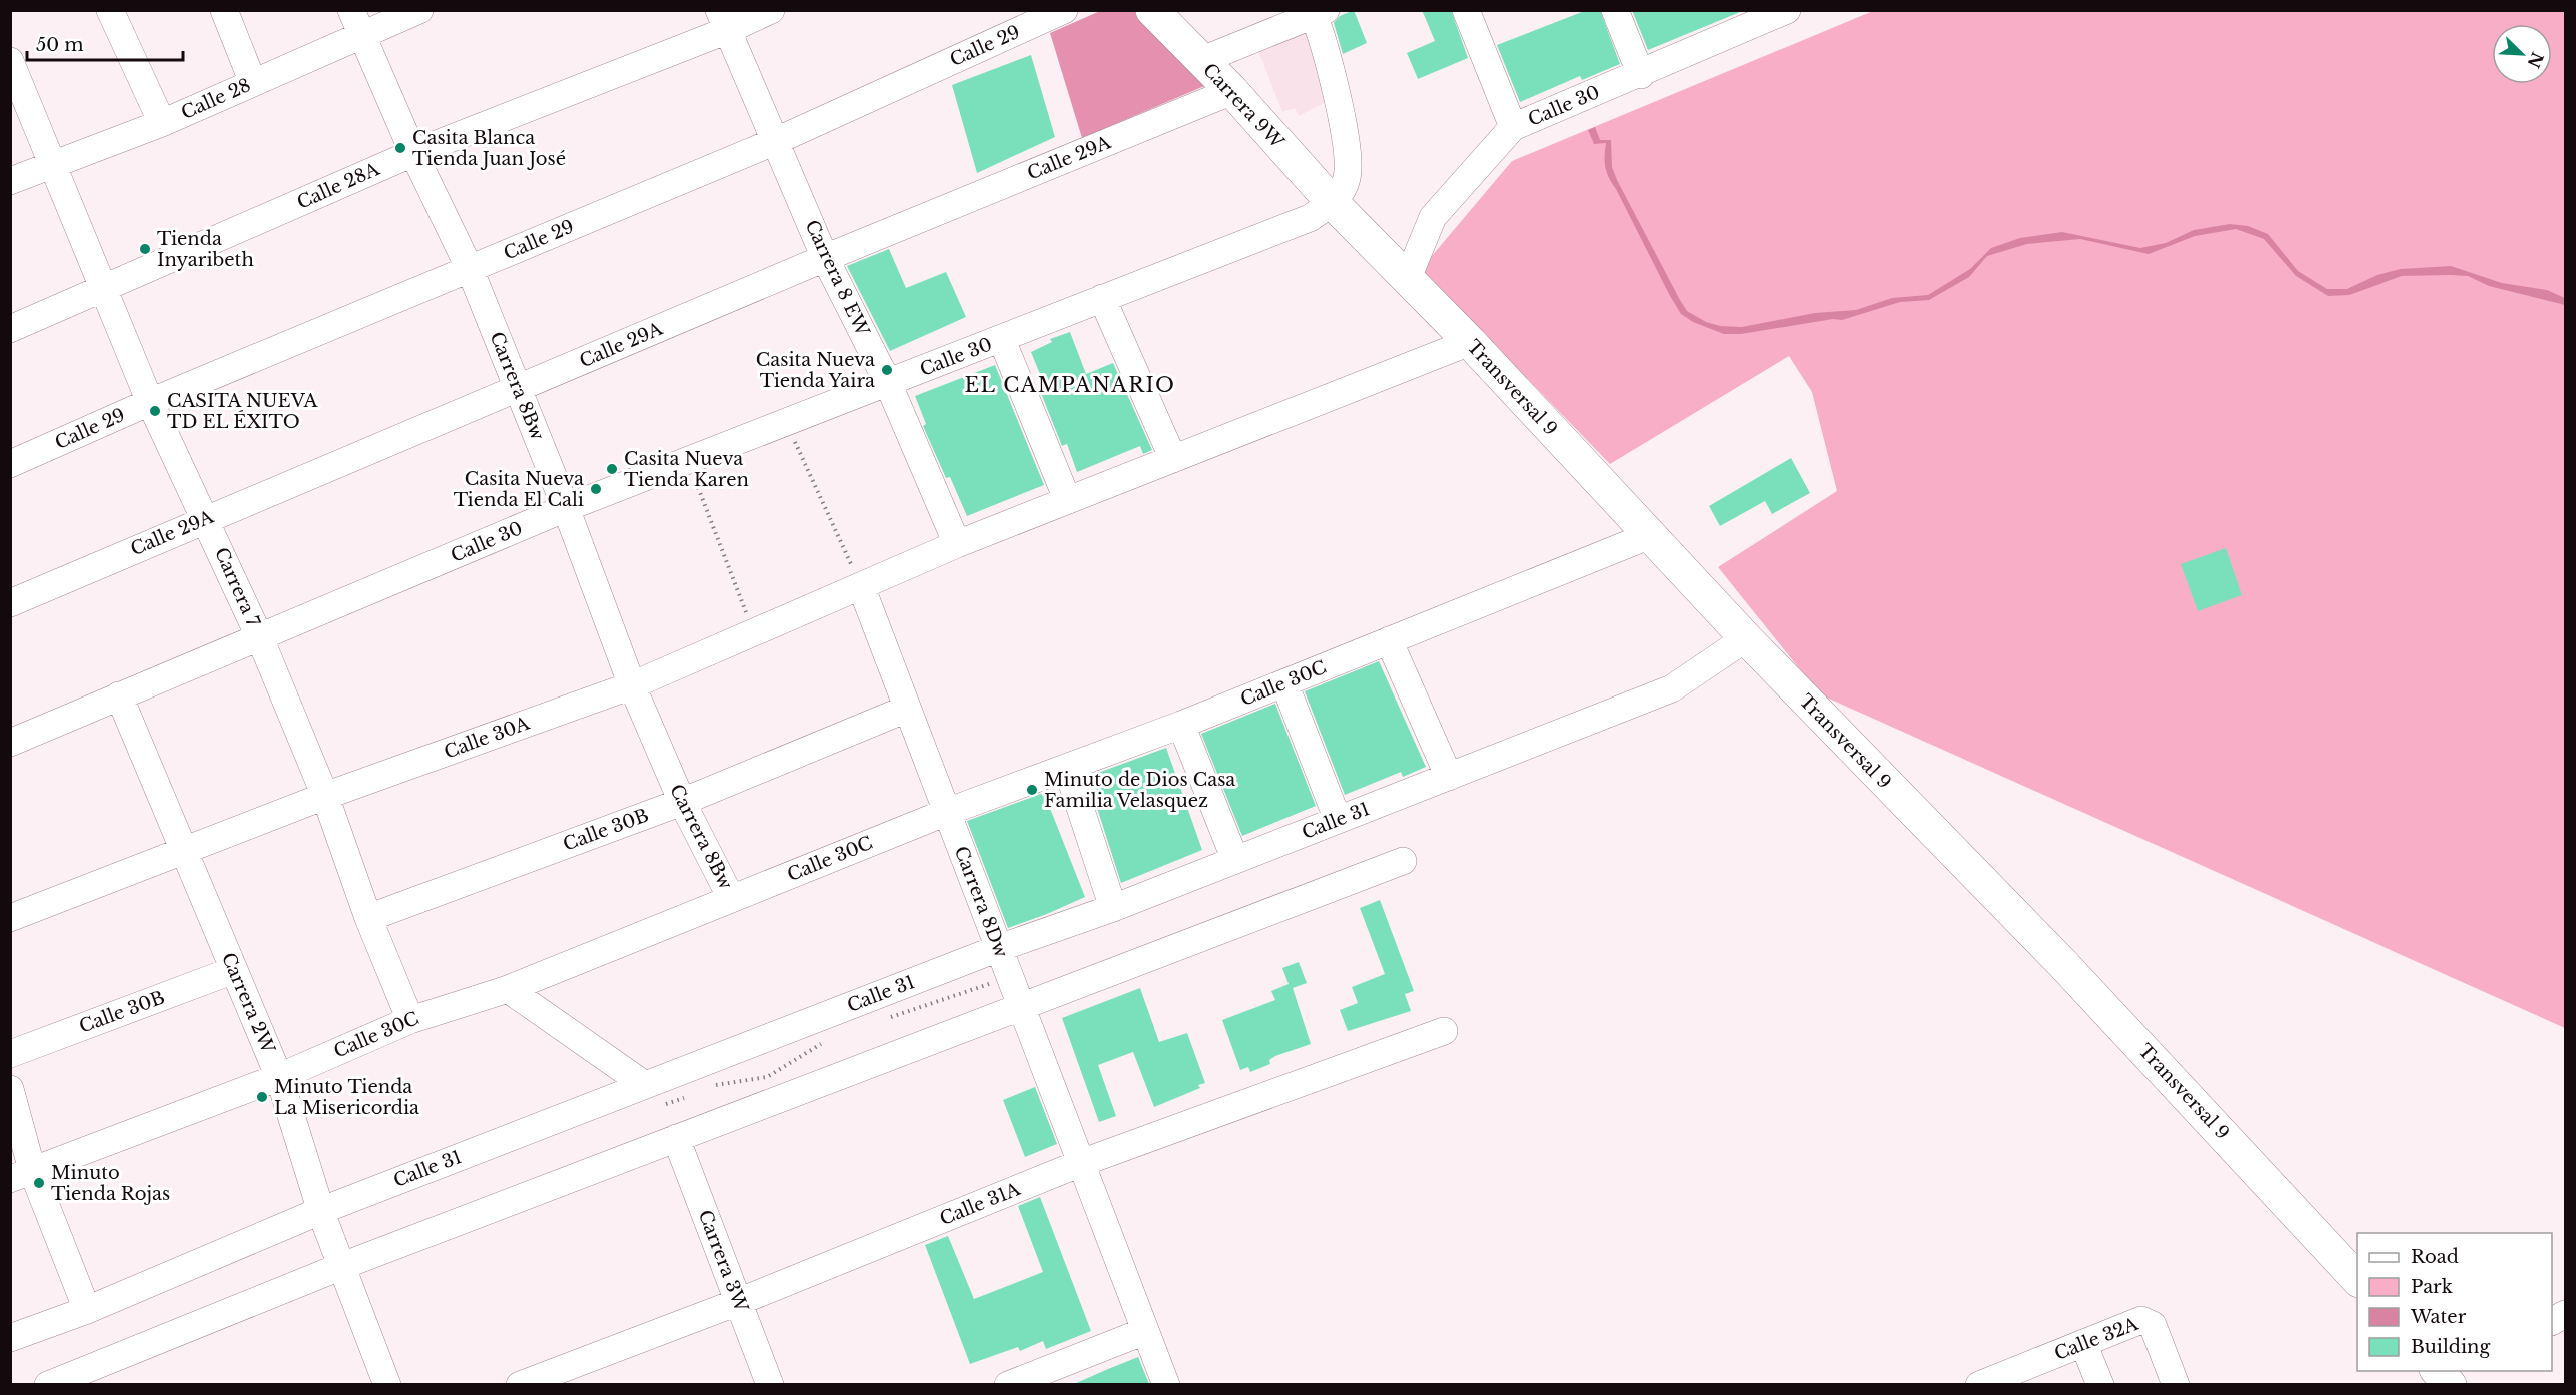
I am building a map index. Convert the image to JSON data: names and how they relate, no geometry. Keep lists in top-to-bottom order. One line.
{"streets":{"main road":["Carrera 9W","Transversal 9"],"street":["Calle 29","Calle 28","Calle 30","Calle 29A","Calle 28A","Carrera 8 EW","Carrera 8Bw","Carrera 7","Calle 30C","Calle 30A","Calle 31","Calle 30B","Carrera 8Dw","Carrera 2W","Calle 31A","Carrera 3W","Calle 32A"]},"crossings":[["Calle 29","Carrera 8 EW"],["Calle 29","Carrera 8Bw"],["Calle 29","Carrera 7"],["Calle 28","Carrera 8Bw"],["Calle 28","Carrera 7"],["Carrera 9W","Calle 30"],["Carrera 9W","Calle 29A"],["Carrera 9W","Transversal 9"],["Calle 30","Carrera 8 EW"],["Calle 30","Carrera 8Bw"],["Calle 30","Transversal 9"],["Calle 30","Carrera 7"],["Calle 30","Carrera 2W"],["Calle 29A","Carrera 8 EW"],["Calle 29A","Carrera 8Bw"],["Calle 29A","Carrera 7"],["Calle 28A","Carrera 8 EW"],["Calle 28A","Carrera 8Bw"],["Calle 28A","Carrera 7"],["Carrera 8 EW","Calle 30A"],["Carrera 8Bw","Calle 30C"],["Carrera 8Bw","Calle 30A"],["Carrera 8Bw","Calle 30B"],["Transversal 9","Calle 30C"],["Transversal 9","Calle 30A"],["Transversal 9","Calle 31"],["Carrera 7","Calle 30C"],["Carrera 7","Calle 30A"],["Carrera 7","Calle 30B"],["Calle 30C","Carrera 8Dw"],["Calle 30C","Carrera 2W"],["Calle 30A","Carrera 8Dw"],["Calle 30A","Carrera 2W"],["Calle 31","Carrera 8Dw"],["Calle 31","Carrera 2W"],["Calle 30B","Carrera 8Dw"],["Calle 30B","Carrera 2W"],["Carrera 8Dw","Calle 31A"],["Calle 31A","Carrera 3W"]],"districts":["EL CAMPANARIO"],"places":["Casita Blanca Tienda Juan José","Tienda Inyaribeth","Casita Nueva Tienda Yaira","CASITA NUEVA TD EL ÉXITO","Casita Nueva Tienda Karen","Casita Nueva Tienda El Cali","Minuto de Dios Casa Familia Velasquez","Minuto Tienda La Misericordia","Minuto Tienda Rojas"],"legend":["Road","Park","Water","Building"],"scale_bar":"50 m","north":"bottom right"}
